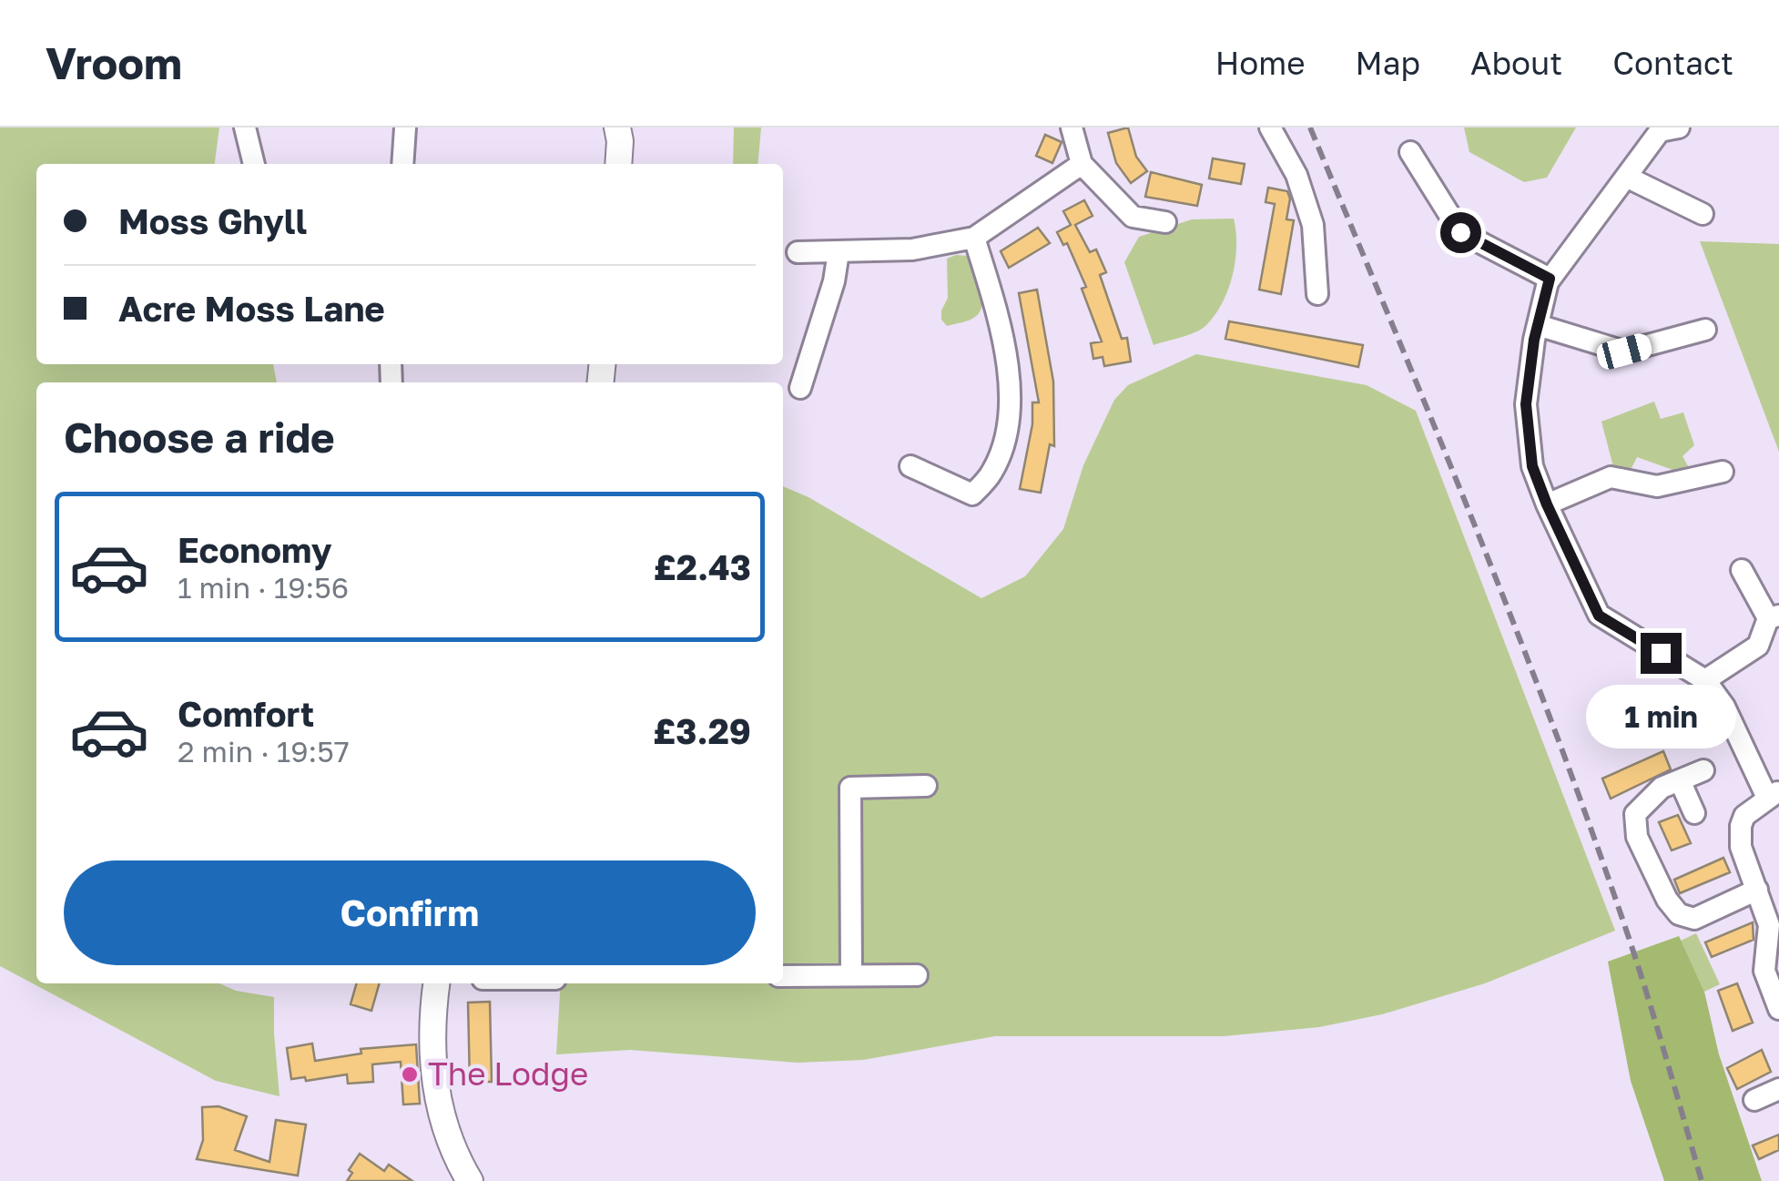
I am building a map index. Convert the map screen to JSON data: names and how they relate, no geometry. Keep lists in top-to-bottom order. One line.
{"places":["The Lodge"],"page":{"header":"Vroom","nav":["Home","Map","About","Contact"],"banner":["Moss Ghyll","Acre Moss Lane"],"heading":"Choose a ride","list":[{"name":"Economy","note":"1 min · 19:56","value":"£2.43"},{"name":"Comfort","note":"2 min · 19:57","value":"£3.29"}],"bubble":"1 min","buttons":"Confirm"}}
